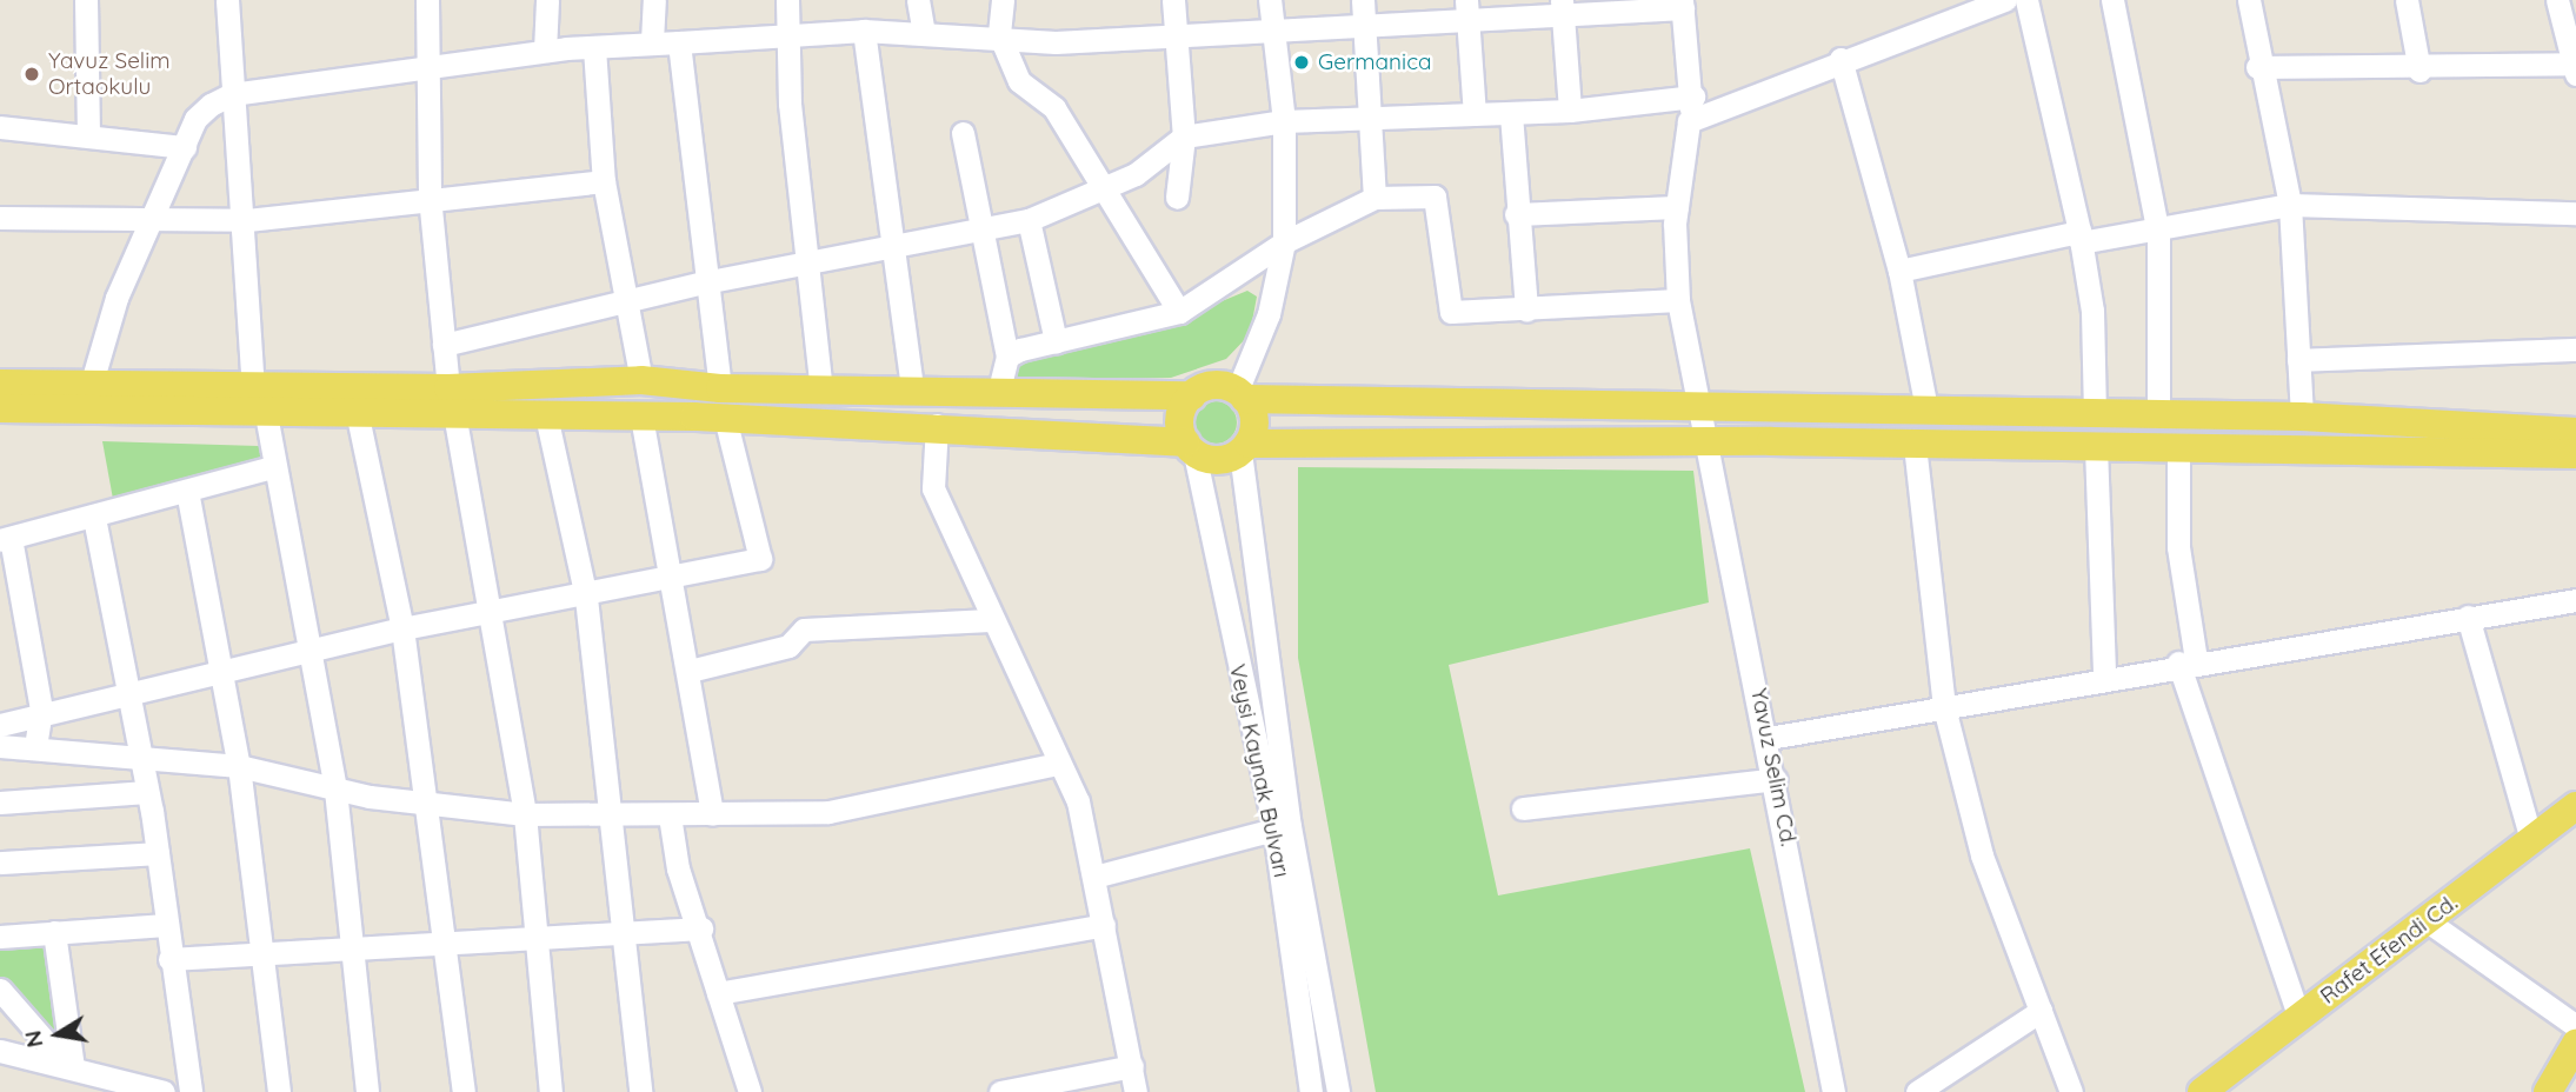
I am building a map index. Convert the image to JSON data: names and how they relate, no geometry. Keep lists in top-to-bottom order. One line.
{"streets":{"main road":["Rafet Efendi Cd."],"street":["Yavuz Selim Cd.","Veysi Kaynak Bulvarı"]},"places":["Germanica","Yavuz Selim Ortaokulu"],"north":"left"}
